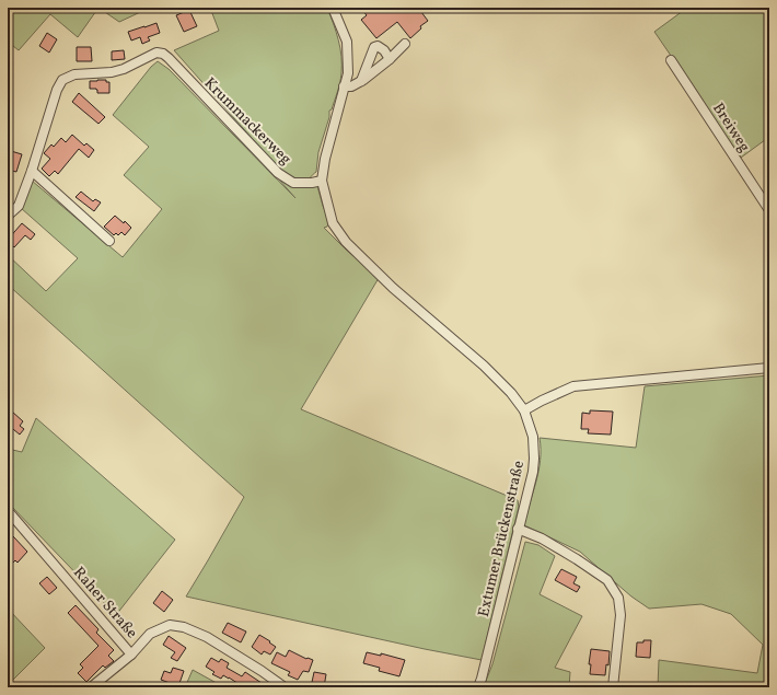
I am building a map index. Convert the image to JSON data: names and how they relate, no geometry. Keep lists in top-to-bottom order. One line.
{"streets":{"street":["Krummackerweg","Breiweg","Extumer Brückenstraße","Raher Straße"]}}
